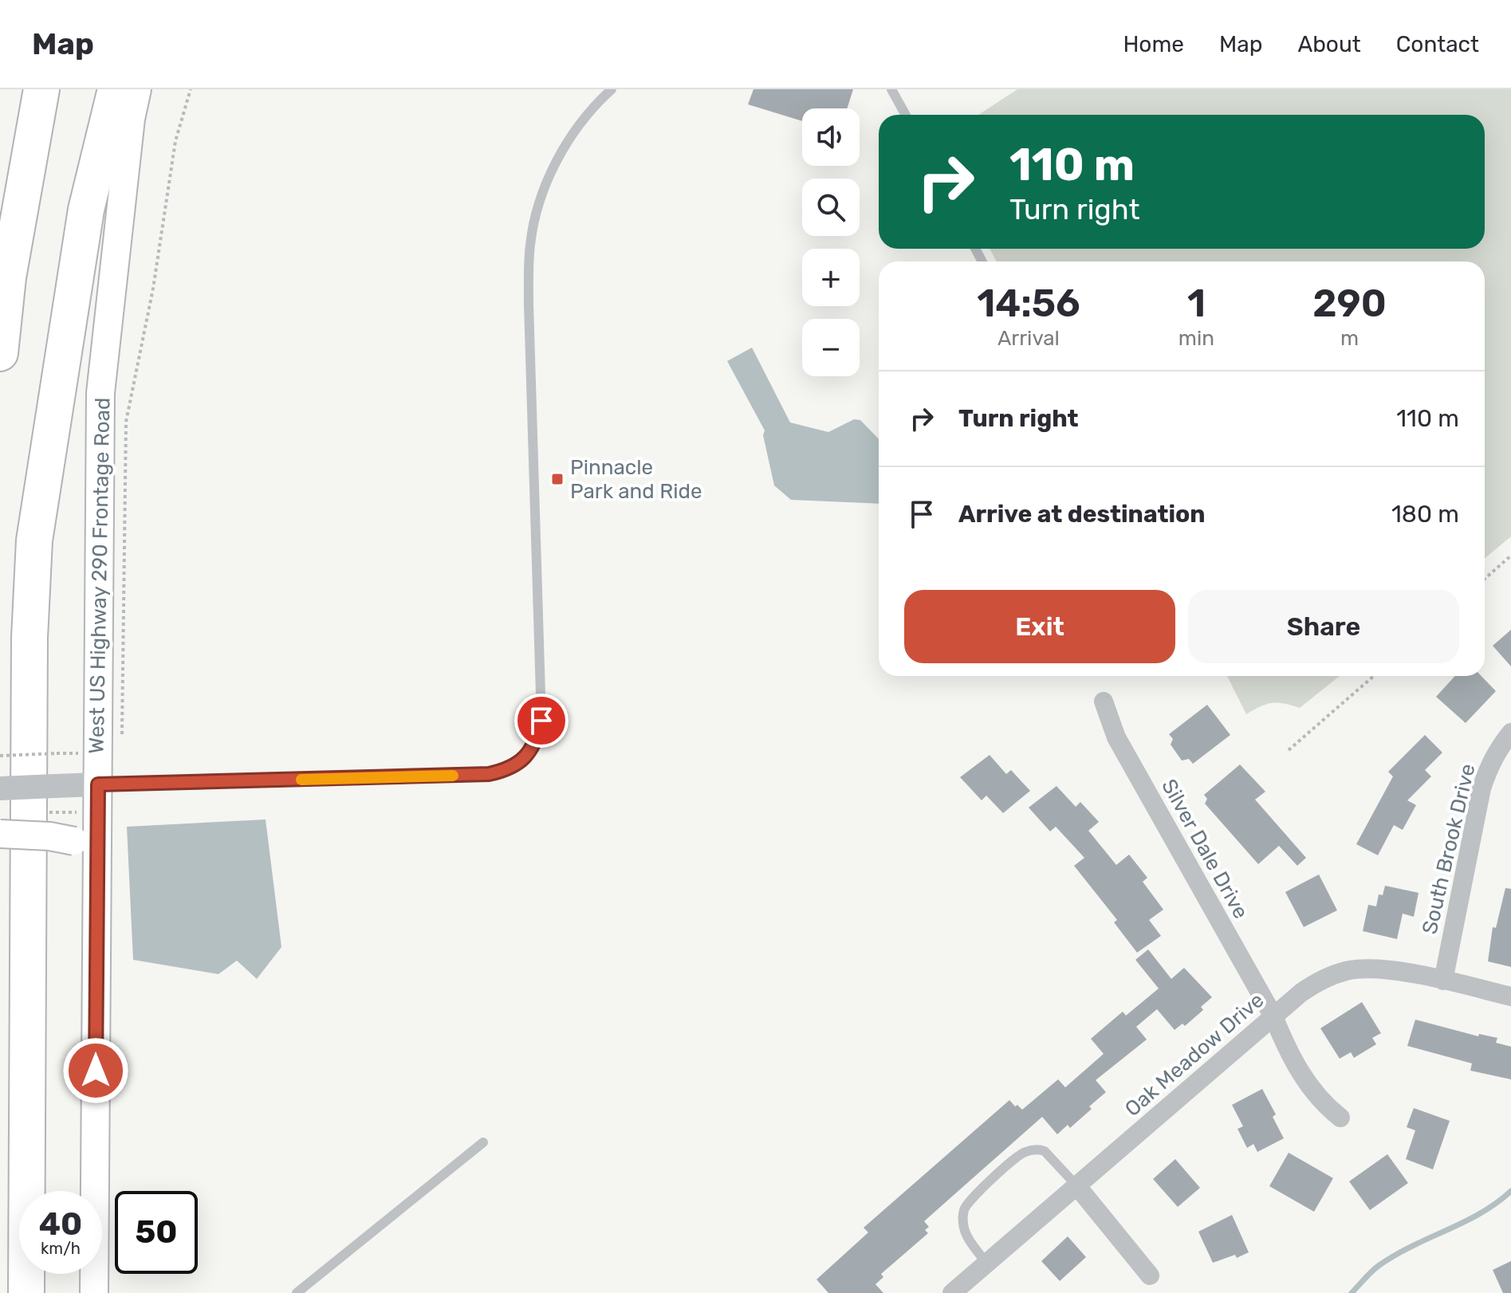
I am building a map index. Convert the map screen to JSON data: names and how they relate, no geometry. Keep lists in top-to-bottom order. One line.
{"streets":{"main road":["West US Highway 290 Frontage Road"],"street":["Silver Dale Drive","South Brook Drive","Oak Meadow Drive"]},"crossings":[["Silver Dale Drive","Oak Meadow Drive"],["South Brook Drive","Oak Meadow Drive"]],"places":{"transit":["Pinnacle Park and Ride"]},"page":{"header":"Map","nav":["Home","Map","About","Contact"],"map_buttons":["+","−"],"turn":["110 m","Turn right"],"eta":["14:56","Arrival","1","min","290","m"],"list":[{"name":"Turn right","value":"110 m"},{"name":"Arrive at destination","value":"180 m"}],"buttons":["Exit","Share"],"speed":"40 km/h","limit":"50"}}
